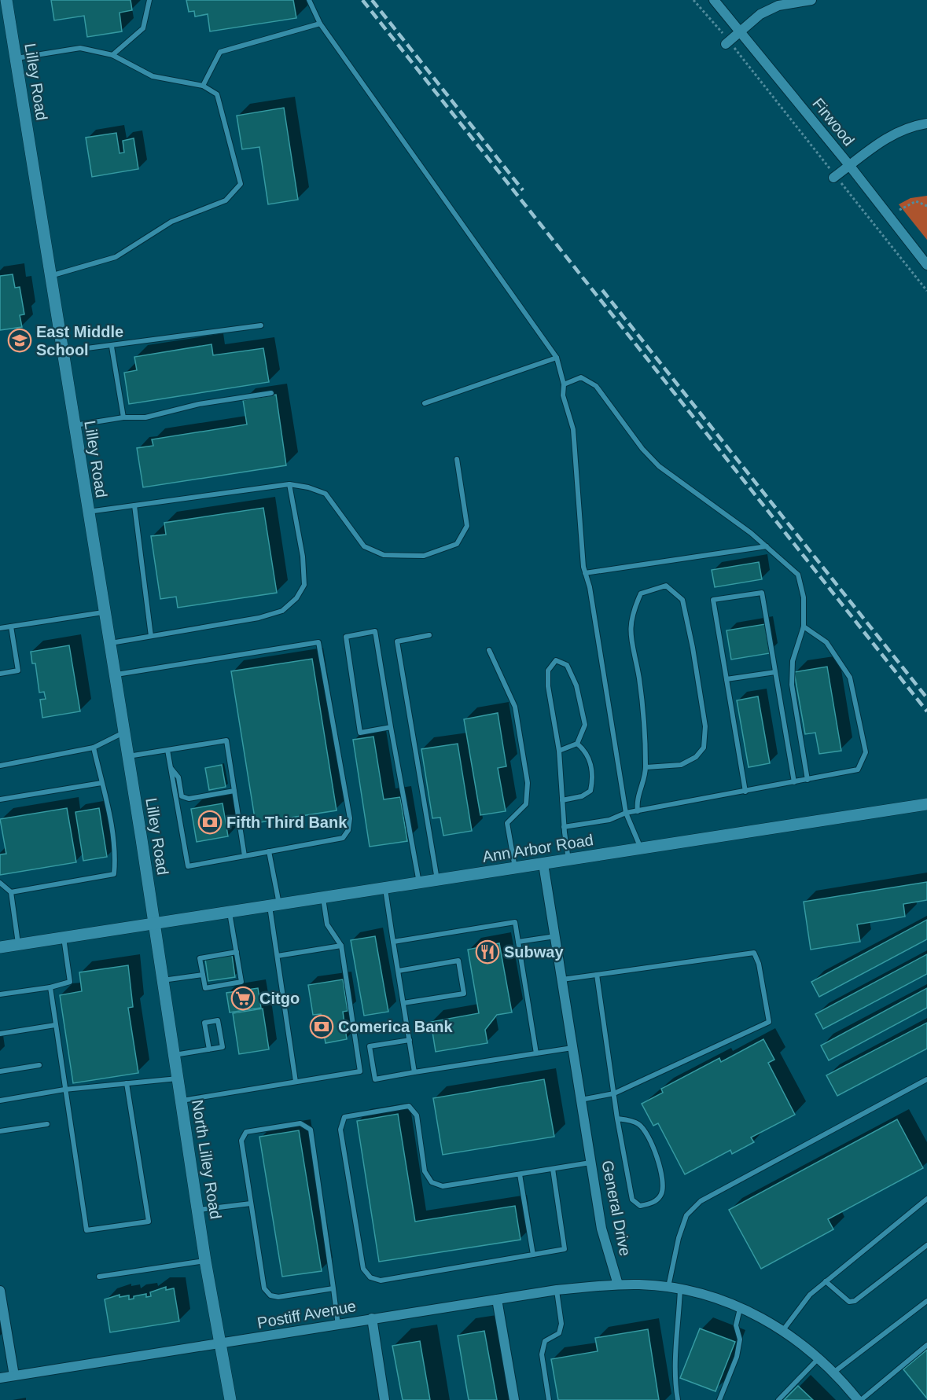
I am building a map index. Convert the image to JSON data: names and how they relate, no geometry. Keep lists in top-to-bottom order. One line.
{"streets":{"street":["Lilley Road","Firwood","Ann Arbor Road","North Lilley Road","General Drive","Postiff Avenue"]},"crossings":[["Lilley Road","Ann Arbor Road"],["Lilley Road","North Lilley Road"],["Ann Arbor Road","North Lilley Road"],["Ann Arbor Road","General Drive"],["North Lilley Road","Postiff Avenue"],["General Drive","Postiff Avenue"]],"places":{"school or university":["East Middle School"],"bank":["Fifth Third Bank","Comerica Bank"],"restaurant":["Subway"],"supermarket":["Citgo"]}}
